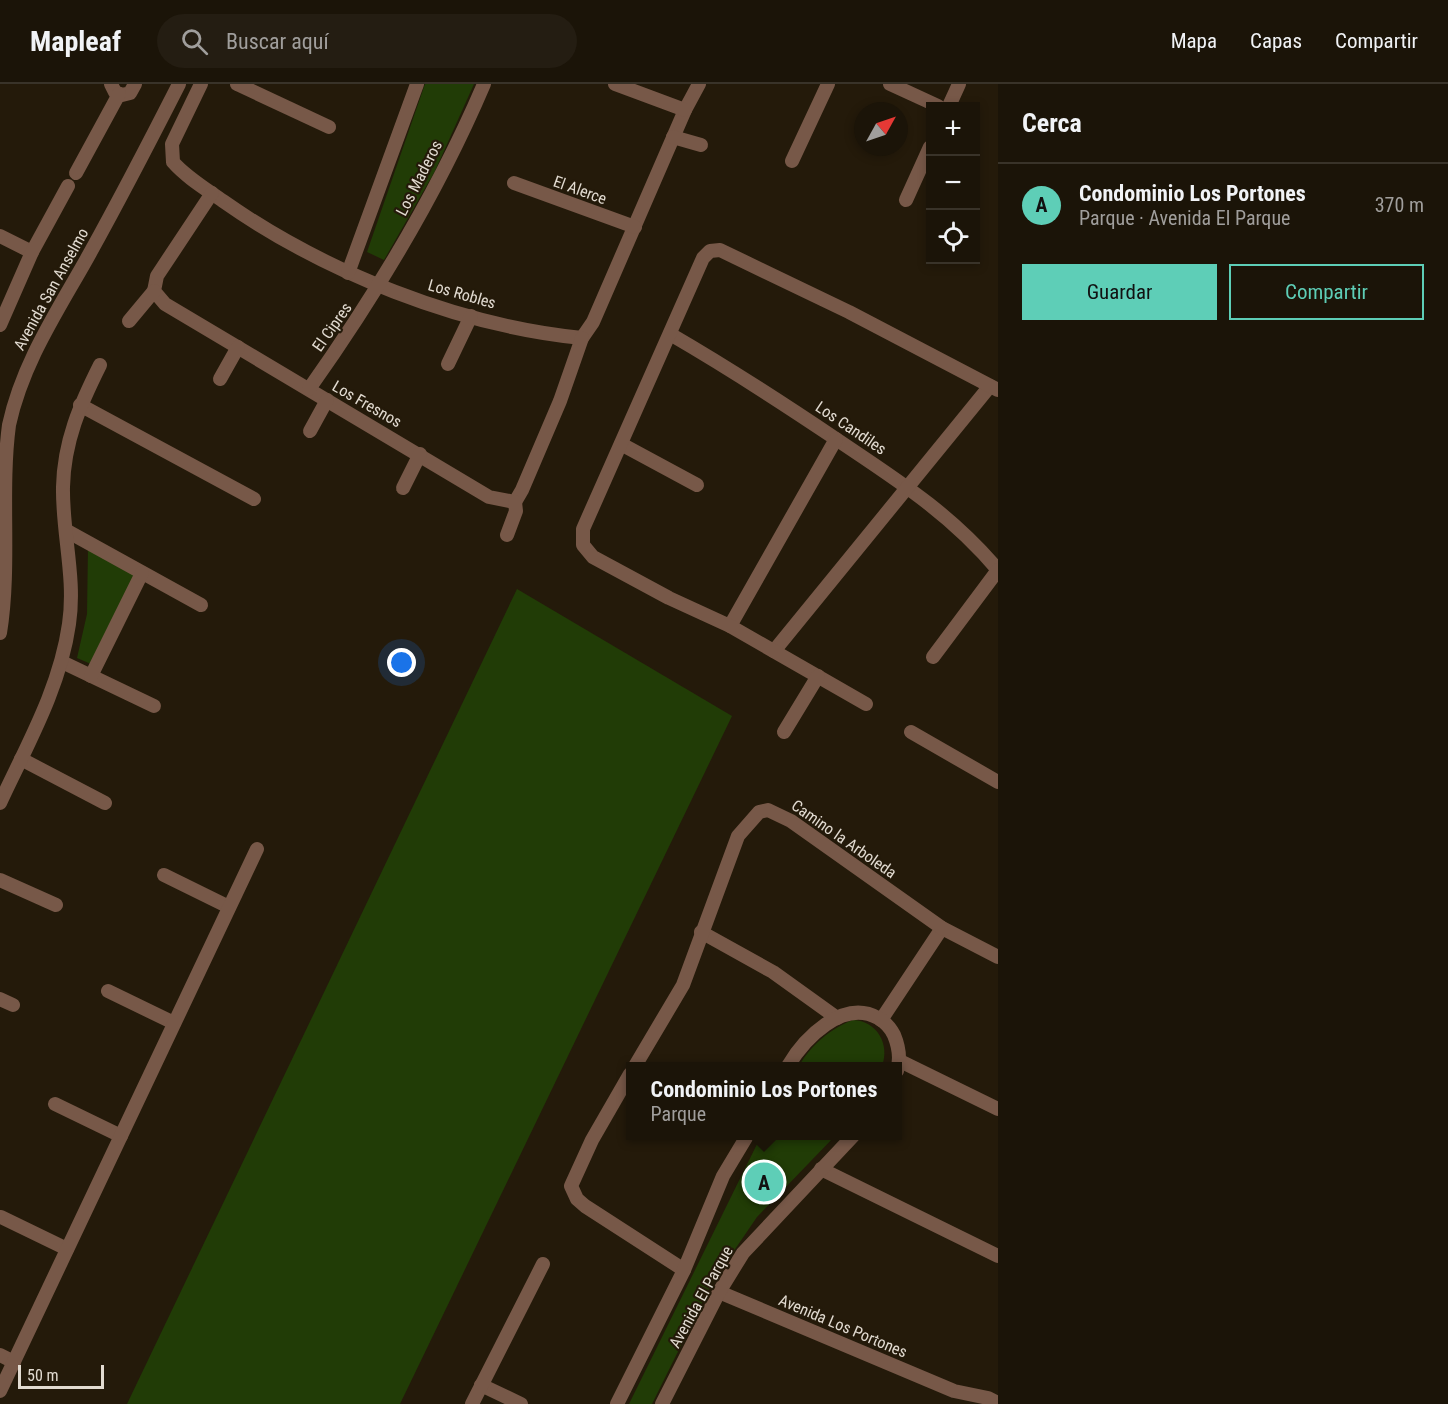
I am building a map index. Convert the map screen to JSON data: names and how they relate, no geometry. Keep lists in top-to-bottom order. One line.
{"streets":{"street":["Los Maderos","El Alerce","Avenida San Anselmo","Los Robles","El Cipres","Los Fresnos","Los Candiles","Camino la Arboleda","Avenida El Parque","Avenida Los Portones"]},"crossings":[["Los Maderos","Los Robles"],["Los Maderos","El Cipres"],["Los Robles","El Cipres"],["El Cipres","Los Fresnos"],["Avenida El Parque","Avenida Los Portones"]],"scale_bar":"50 m","north":"top right","page":{"header":"Mapleaf","search":"Buscar aquí","nav":["Mapa","Capas","Compartir"],"heading":"Cerca","map_buttons":["+","−"],"list":[{"mark":"A","name":"Condominio Los Portones","note":"Parque · Avenida El Parque","value":"370 m"}],"buttons":["Guardar","Compartir"],"popup":["Condominio Los Portones","Parque"],"pins":"A","scale":"50 m"}}
